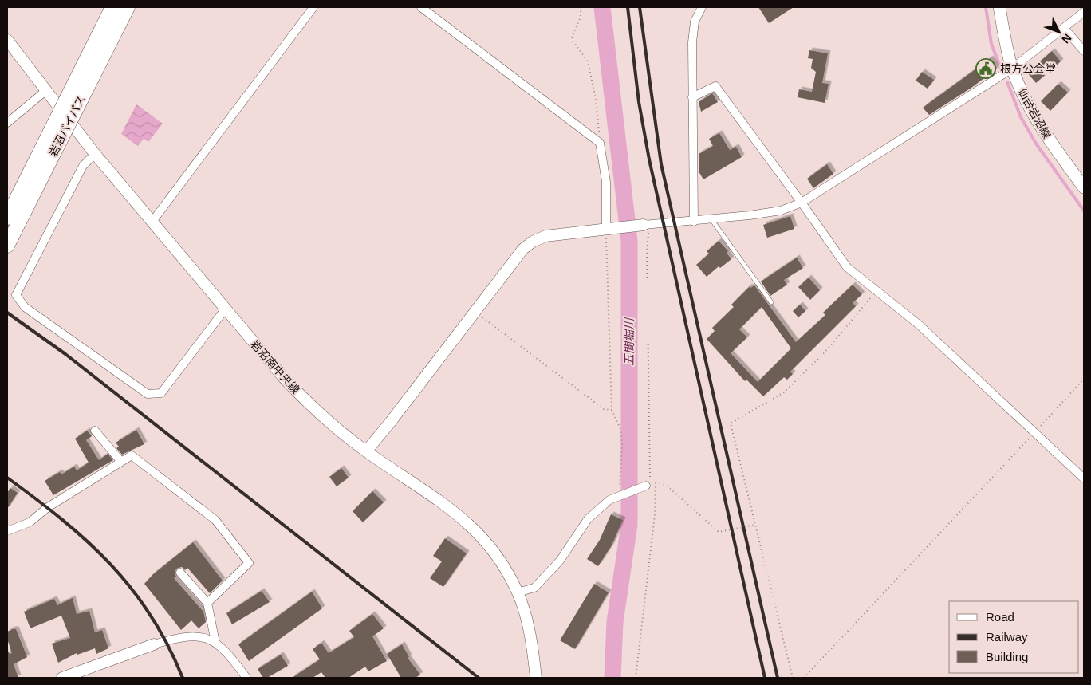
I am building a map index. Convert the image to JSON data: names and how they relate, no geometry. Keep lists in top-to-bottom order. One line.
{"streets":{"highway":["岩沼バイパス"],"main road":["仙台岩沼線"],"street":["岩沼南中央線"]},"water":["五間堀川"],"places":{"public building":["根方公会堂"]},"legend":["Road","Railway","Building"],"north":"bottom right"}
